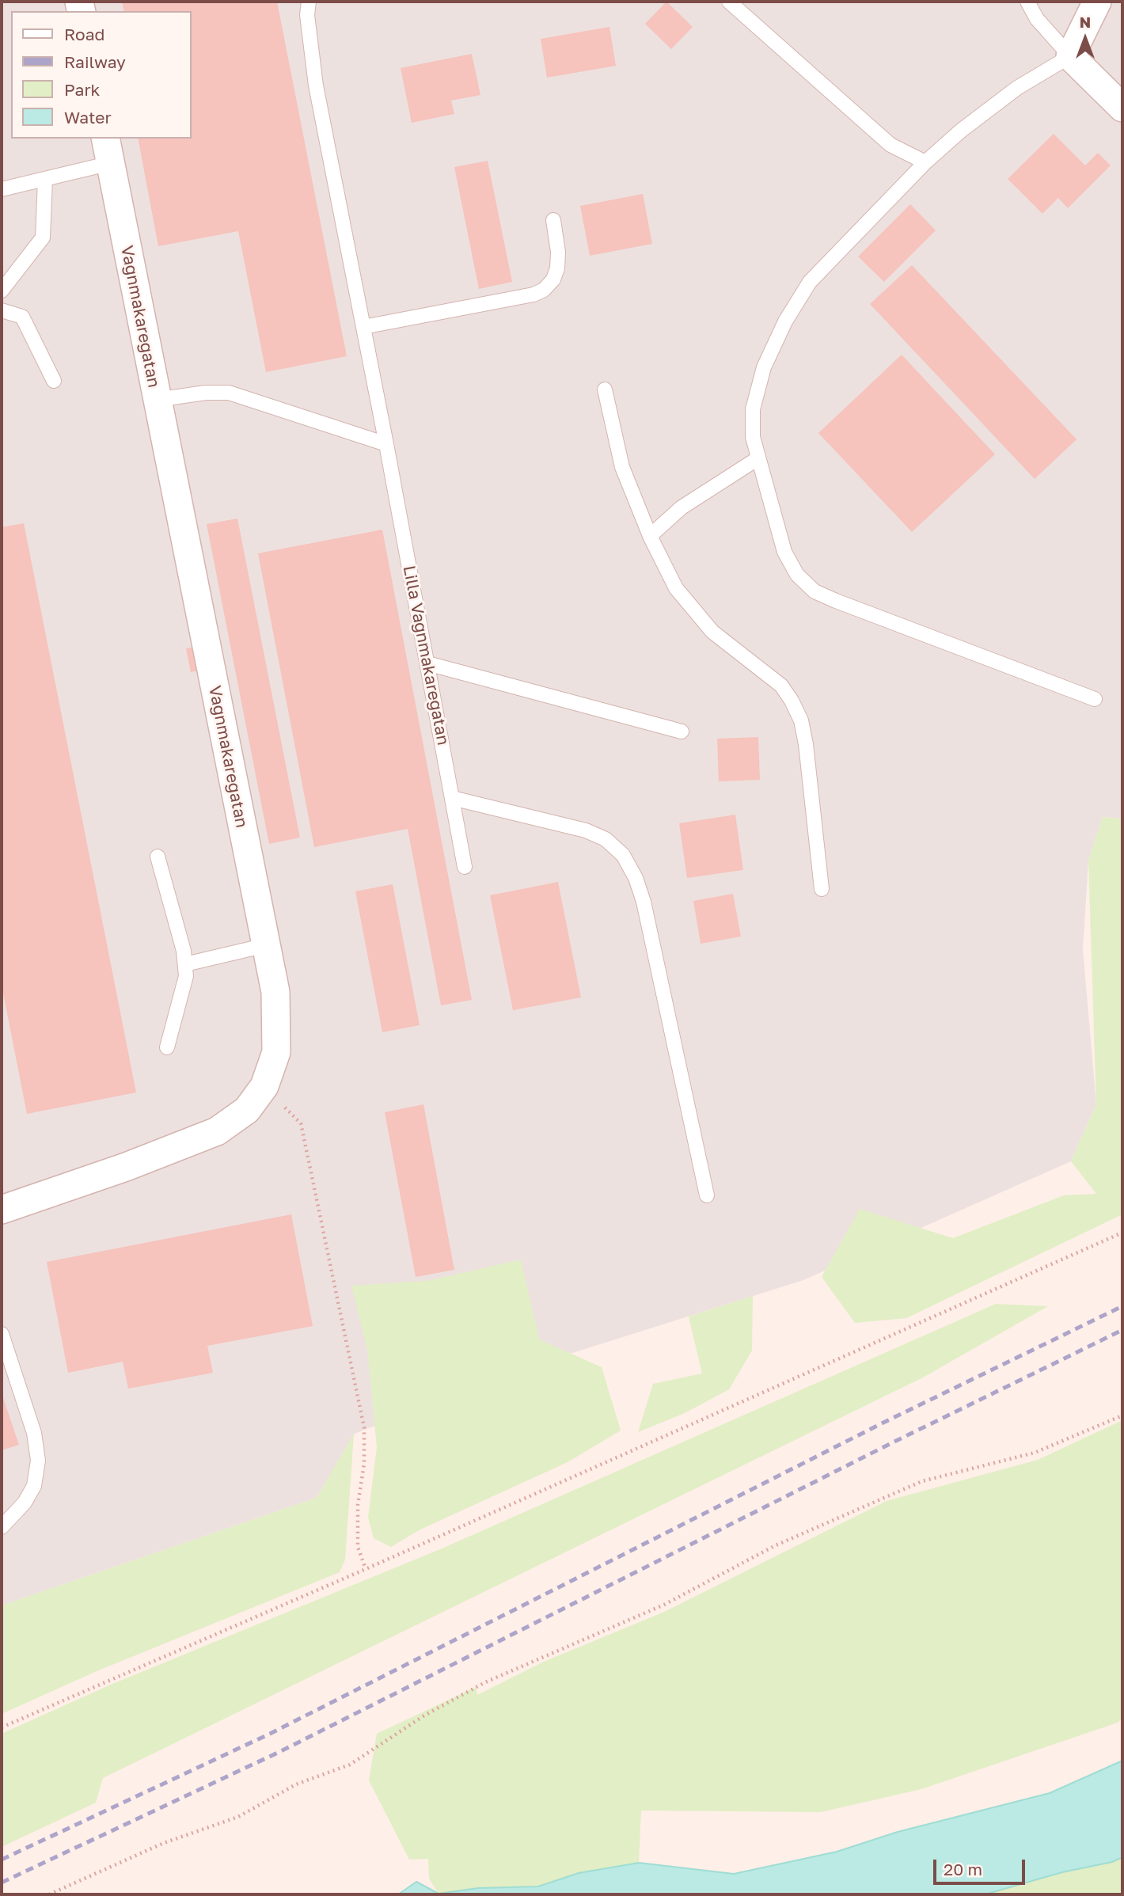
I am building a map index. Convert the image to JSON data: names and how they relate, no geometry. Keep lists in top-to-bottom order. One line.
{"streets":{"street":["Vagnmakaregatan"],"lane":["Lilla Vagnmakaregatan"]},"legend":["Road","Railway","Park","Water"],"scale_bar":"20 m","north":"top"}
